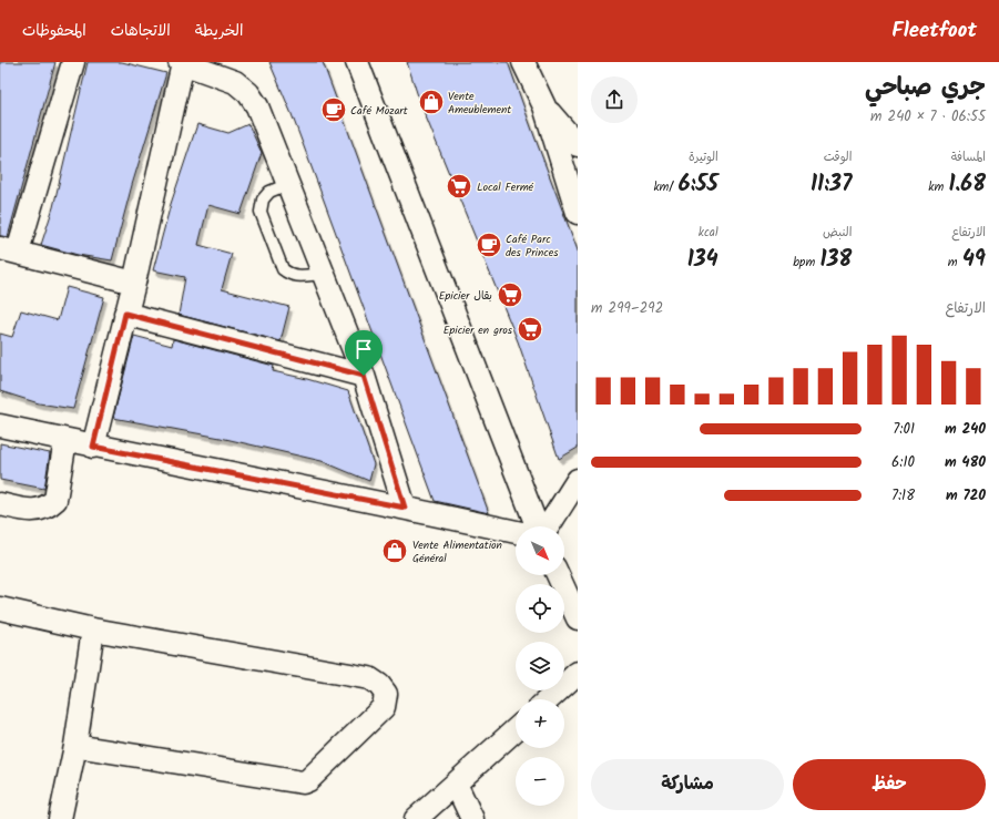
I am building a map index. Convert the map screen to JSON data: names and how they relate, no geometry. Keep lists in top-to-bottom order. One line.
{"places":{"shop":["Vente Ameublement","Vente Alimentation Général"],"cafe":["Café Mozart","Café Parc des Princes"],"supermarket":["Local Fermé","Epicier بقال","Epicier en gros"]},"north":"bottom right","page":{"header":"Fleetfoot","nav":["الخريطة","الاتجاهات","المحفوظات"],"heading":["جري صباحي","06:55 · 7 × 240 m"],"stats":[["المسافة","1.68 km"],["الوقت","11:37"],["الوتيرة","6:55 /km"],["الارتفاع","49 m"],["النبض","138 bpm"],["kcal","134"]],"chart":["الارتفاع","292–299 m"],"list":[{"name":"240 m","note":"7:01"},{"name":"480 m","note":"6:10"},{"name":"720 m","note":"7:18"}],"map_buttons":["+","−"],"buttons":["حفظ","مشاركة"]}}
